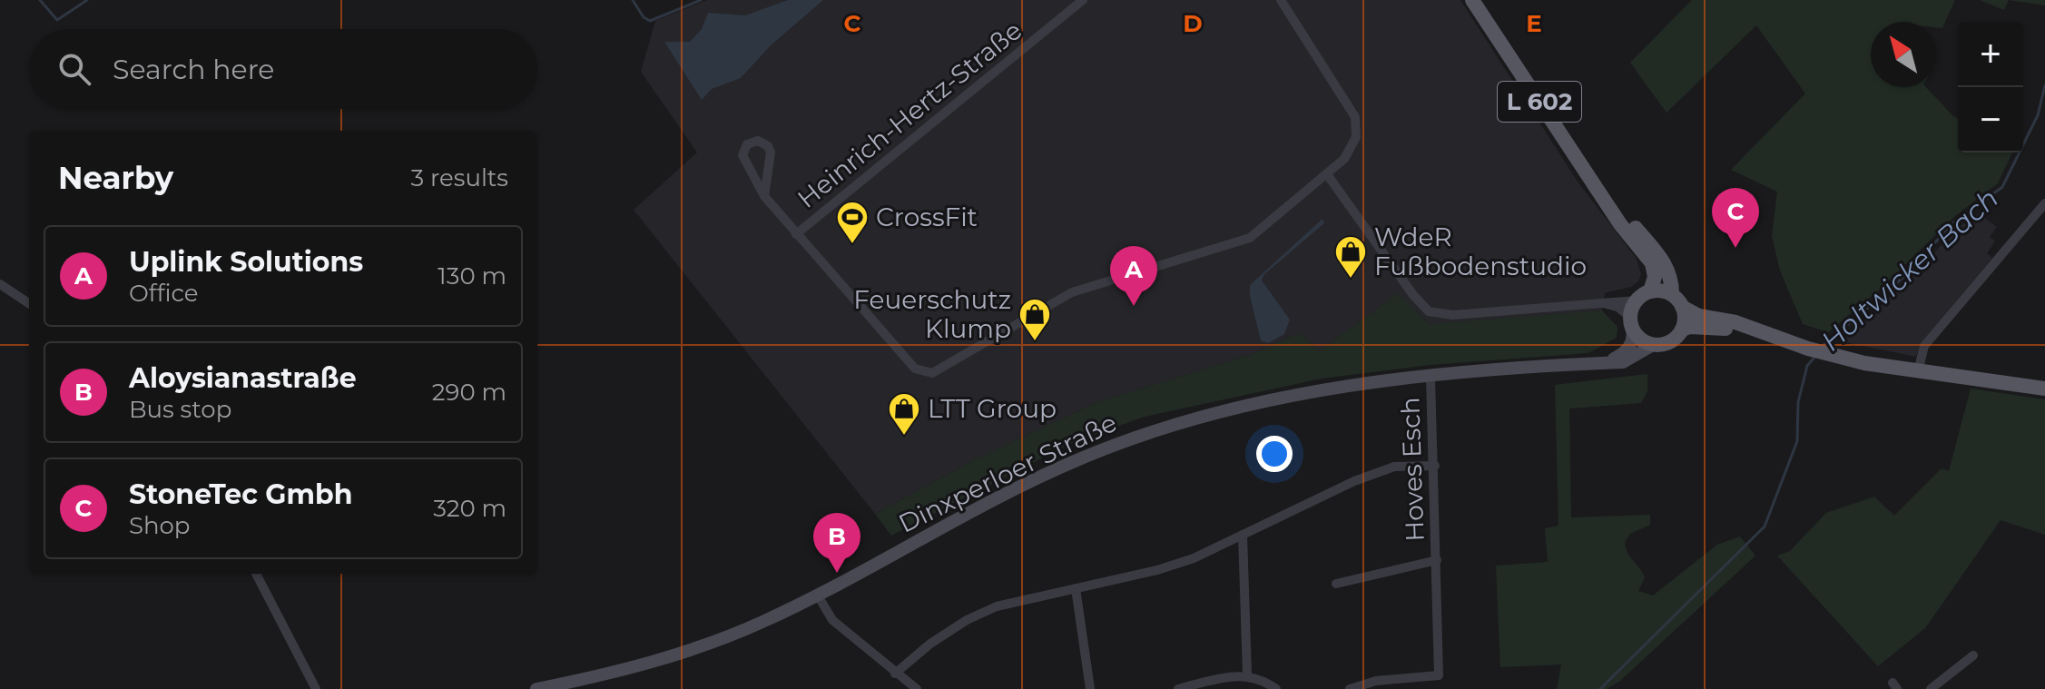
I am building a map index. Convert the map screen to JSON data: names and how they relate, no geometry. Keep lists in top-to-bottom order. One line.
{"streets":{"main road":["L 602","Dinxperloer Straße"],"street":["Heinrich-Hertz-Straße","Hoves Esch"]},"crossings":[["L 602","Dinxperloer Straße"],["Hoves Esch","Dinxperloer Straße"]],"water":["Holtwicker Bach"],"places":{"sports":["CrossFit"],"shop":["WdeR Fußbodenstudio","Feuerschutz Klump","LTT Group"]},"north":"top left","page":{"map_buttons":["+","−"],"search":"Search here","heading":["Nearby","3 results"],"pins":["C","A","B"],"list":[{"mark":"A","name":"Uplink Solutions","note":"Office","value":"130 m"},{"mark":"B","name":"Aloysianastraße","note":"Bus stop","value":"290 m"},{"mark":"C","name":"StoneTec Gmbh","note":"Shop","value":"320 m"}]},"grid":{"columns":["C","D","E"]}}
